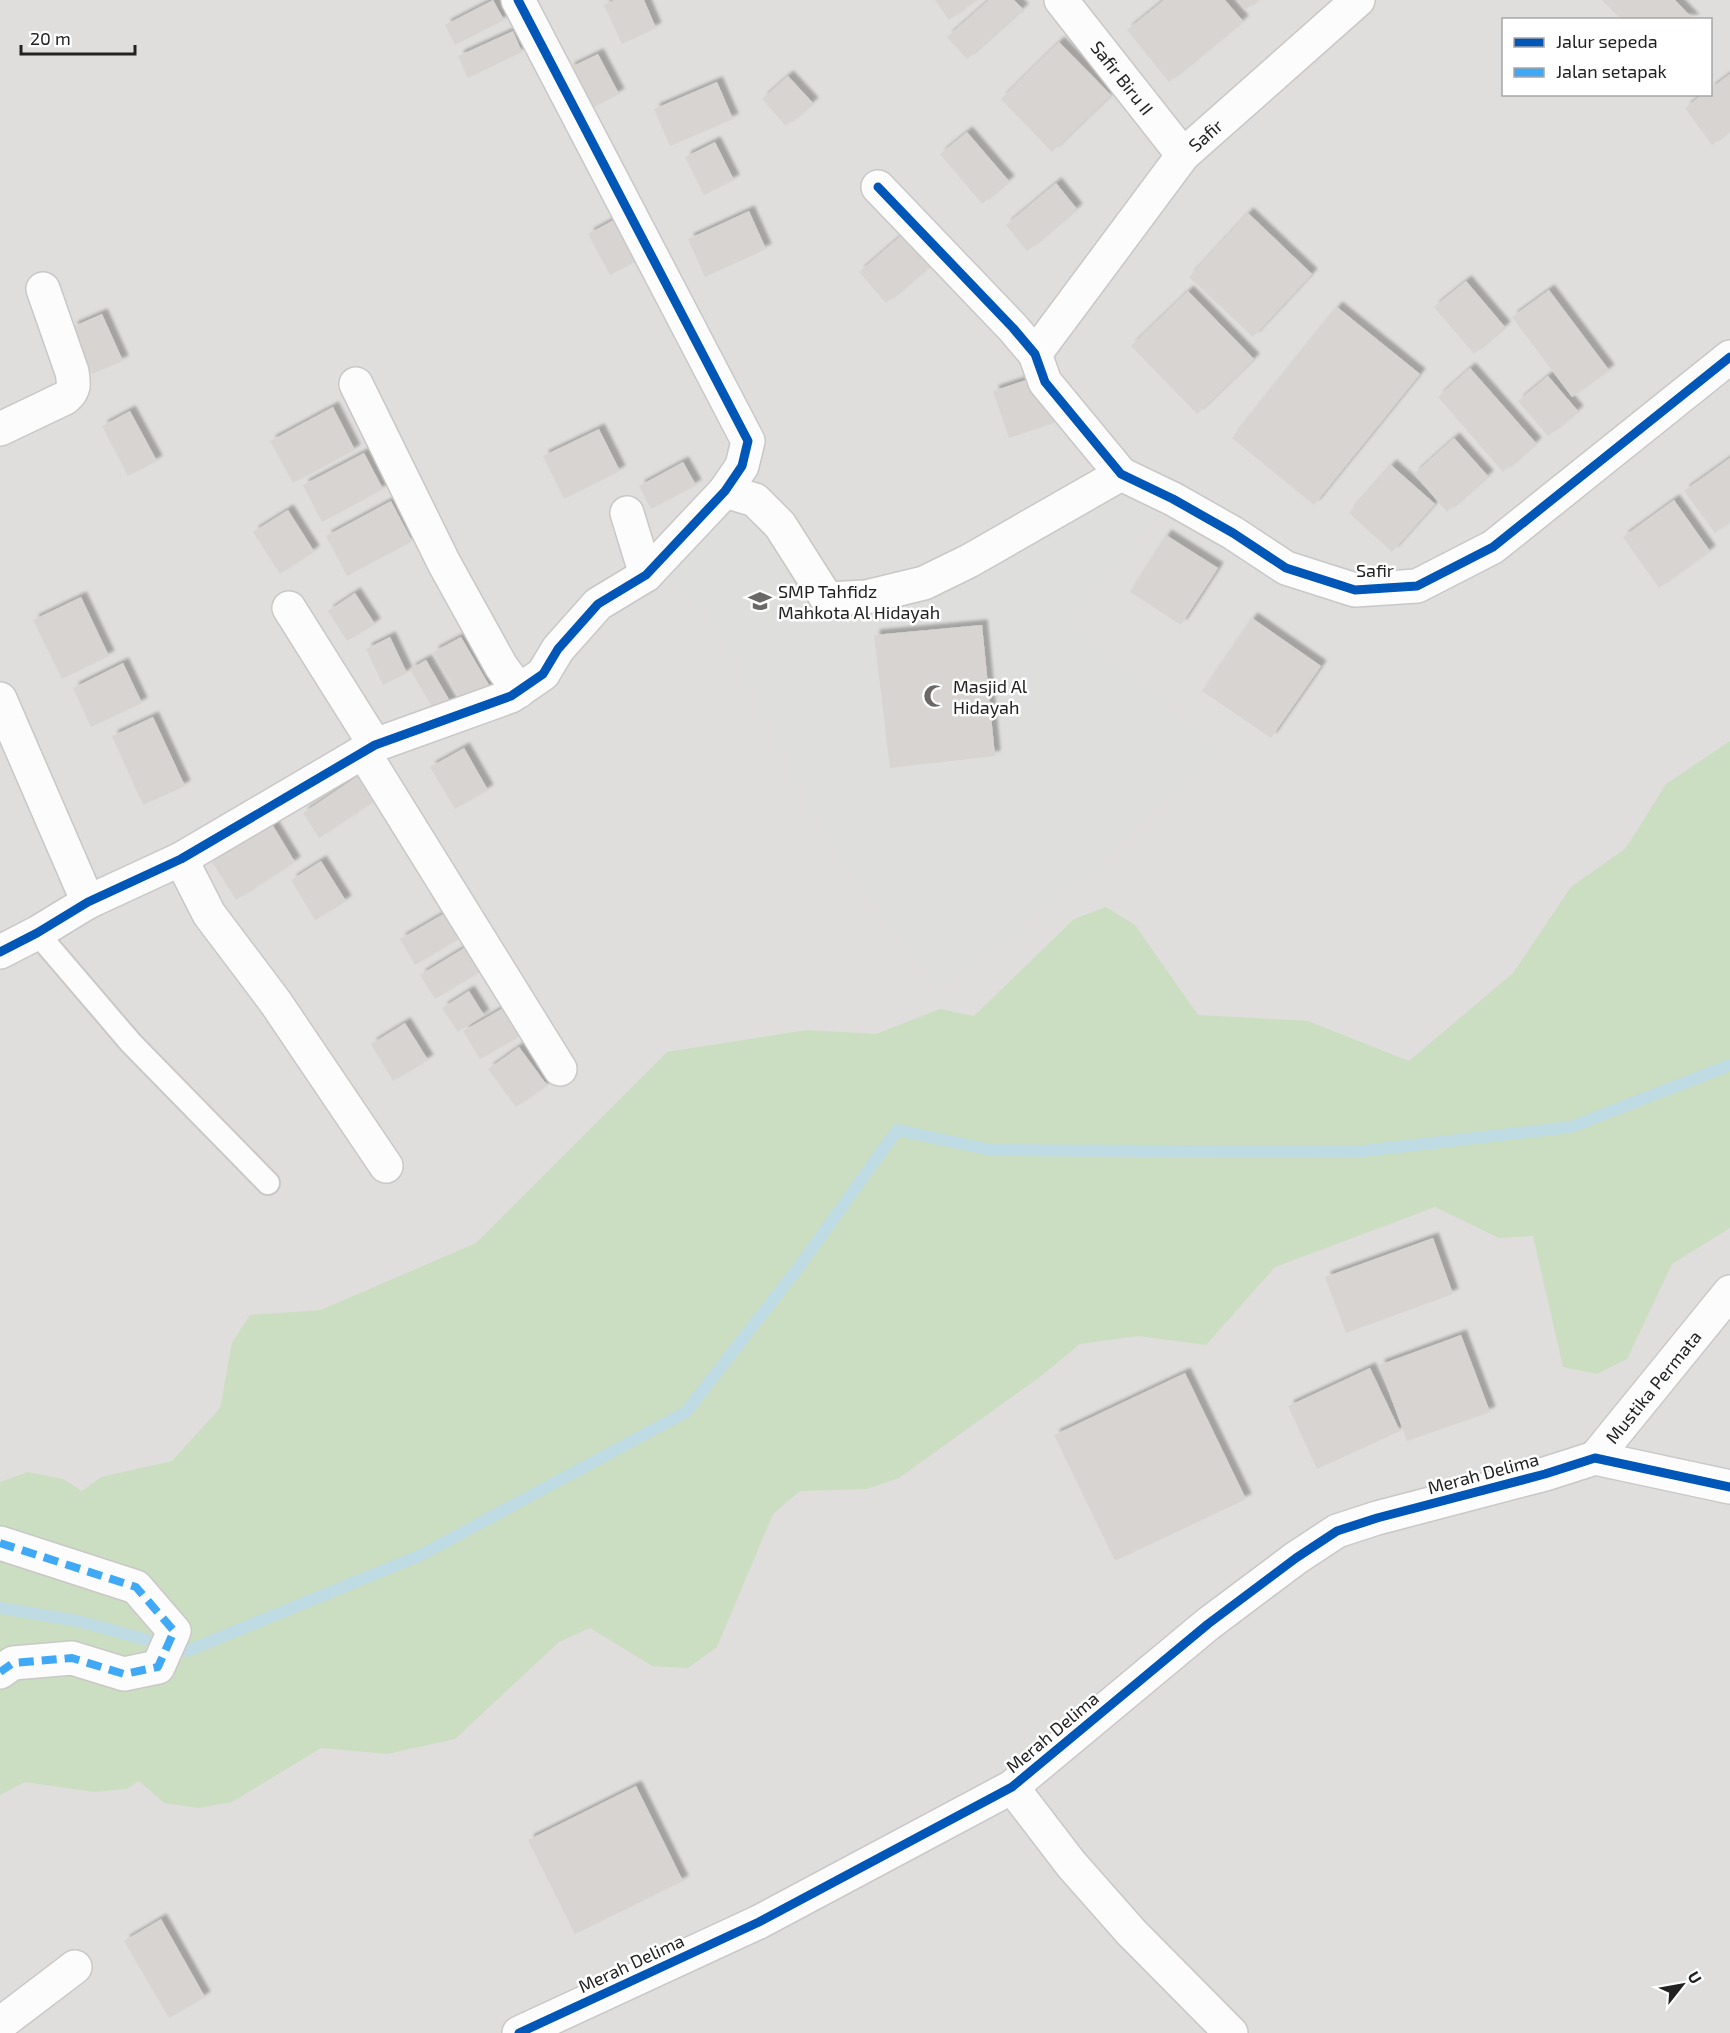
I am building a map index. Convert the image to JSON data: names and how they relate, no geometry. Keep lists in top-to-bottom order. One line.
{"streets":{"street":["Safir Biru II","Safir","Mustika Permata","Merah Delima"]},"crossings":[["Safir Biru II","Safir"],["Mustika Permata","Merah Delima"]],"places":{"school or university":["SMP Tahfidz Mahkota Al Hidayah"],"mosque":["Masjid Al Hidayah"]},"legend":["Jalur sepeda","Jalan setapak"],"scale_bar":"20 m","north":"top right"}
